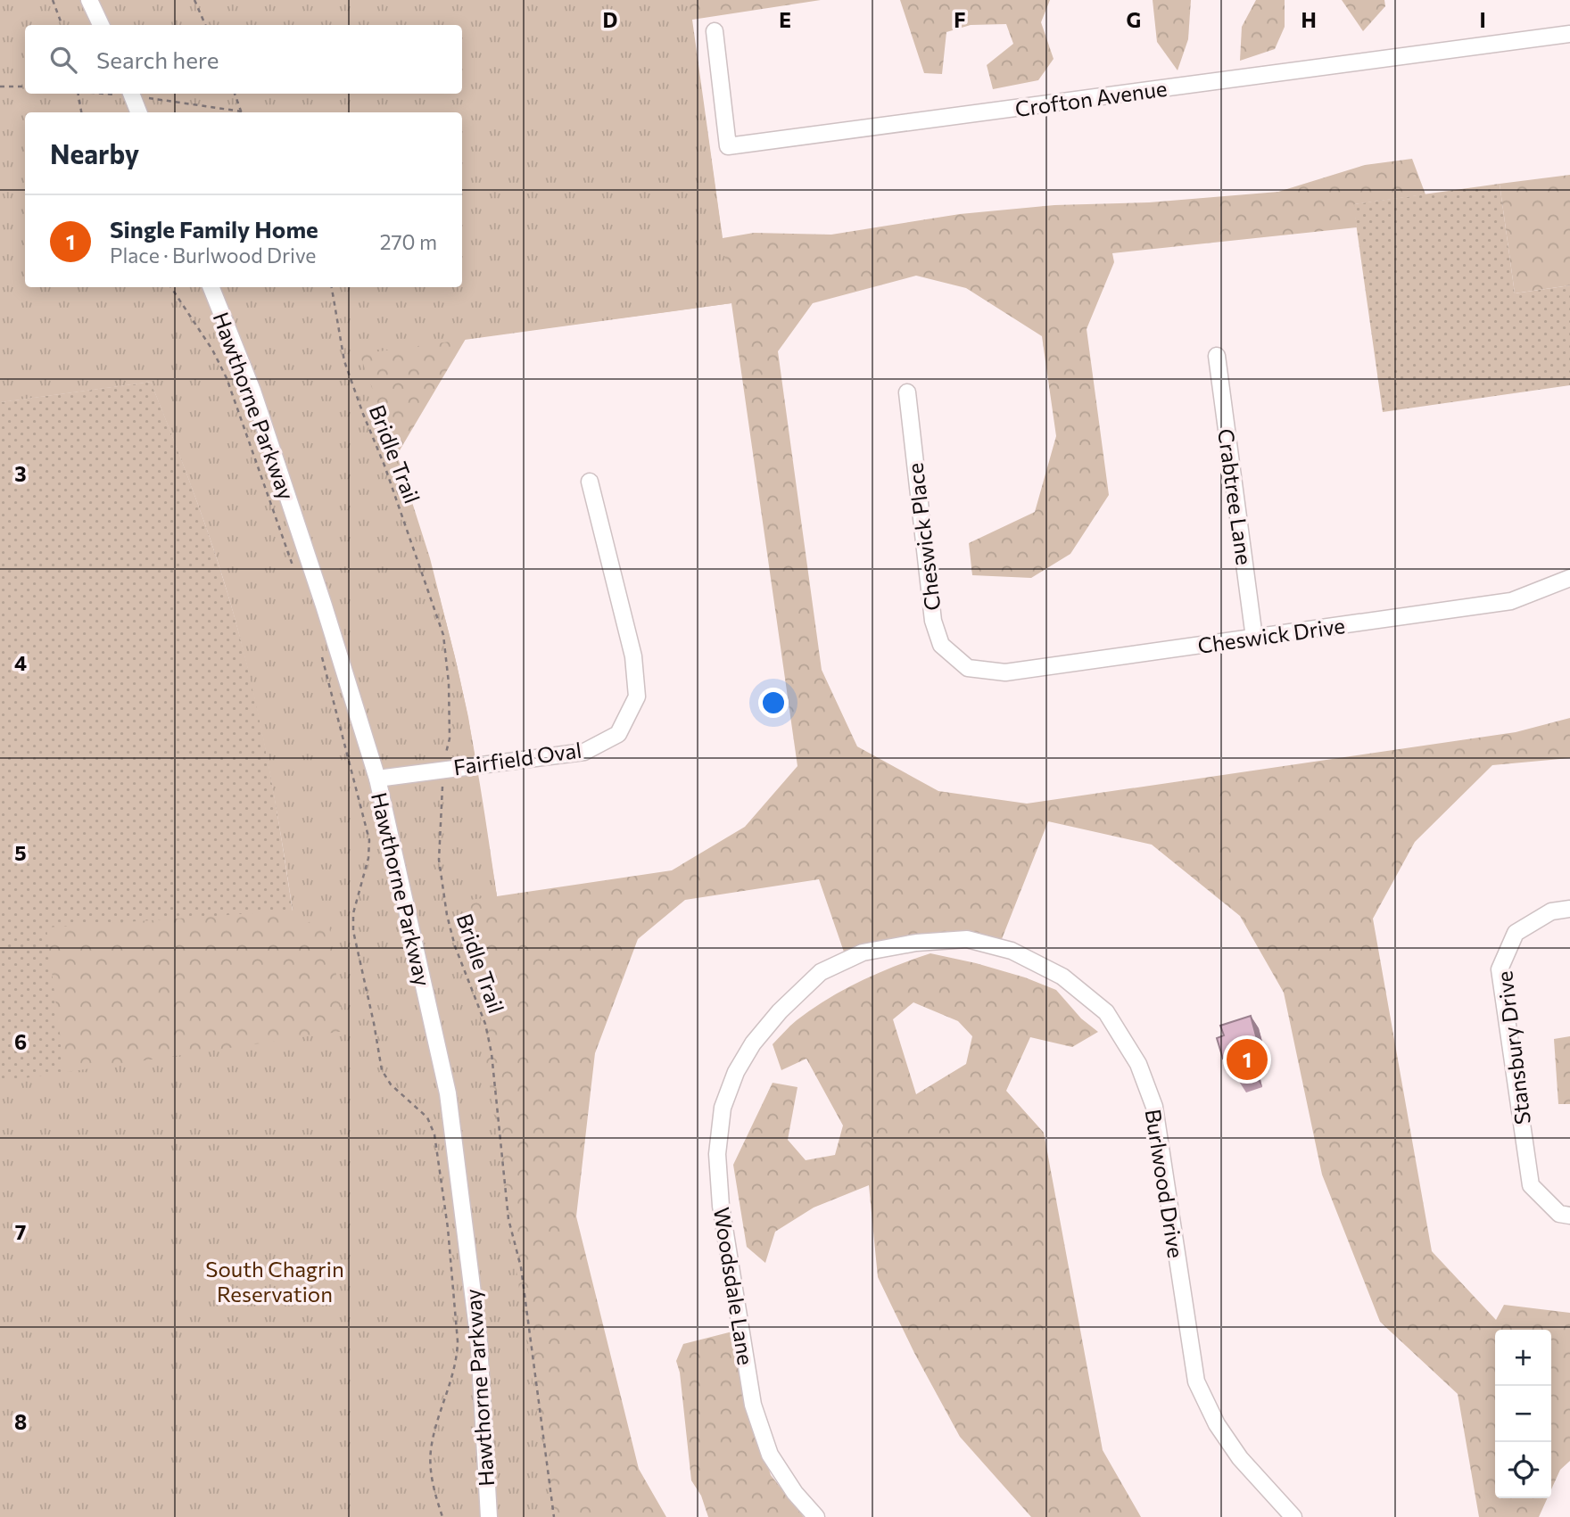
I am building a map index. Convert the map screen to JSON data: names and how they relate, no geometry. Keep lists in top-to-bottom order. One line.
{"streets":{"street":["Crofton Avenue","Hawthorne Parkway","Crabtree Lane","Cheswick Place","Cheswick Drive","Fairfield Oval","Stansbury Drive","Burlwood Drive","Woodsdale Lane"],"path":["Bridle Trail"]},"crossings":[["Hawthorne Parkway","Fairfield Oval"],["Bridle Trail","Fairfield Oval"],["Crabtree Lane","Cheswick Drive"],["Cheswick Place","Cheswick Drive"],["Burlwood Drive","Woodsdale Lane"]],"parks":["South Chagrin Reservation"],"page":{"search":"Search here","heading":"Nearby","list":[{"mark":"1","name":"Single Family Home","note":"Place · Burlwood Drive","value":"270 m"}],"pins":"1","map_buttons":["+","−"]},"grid":{"columns":["D","E","F","G","H","I"],"rows":["3","4","5","6","7","8"]}}
